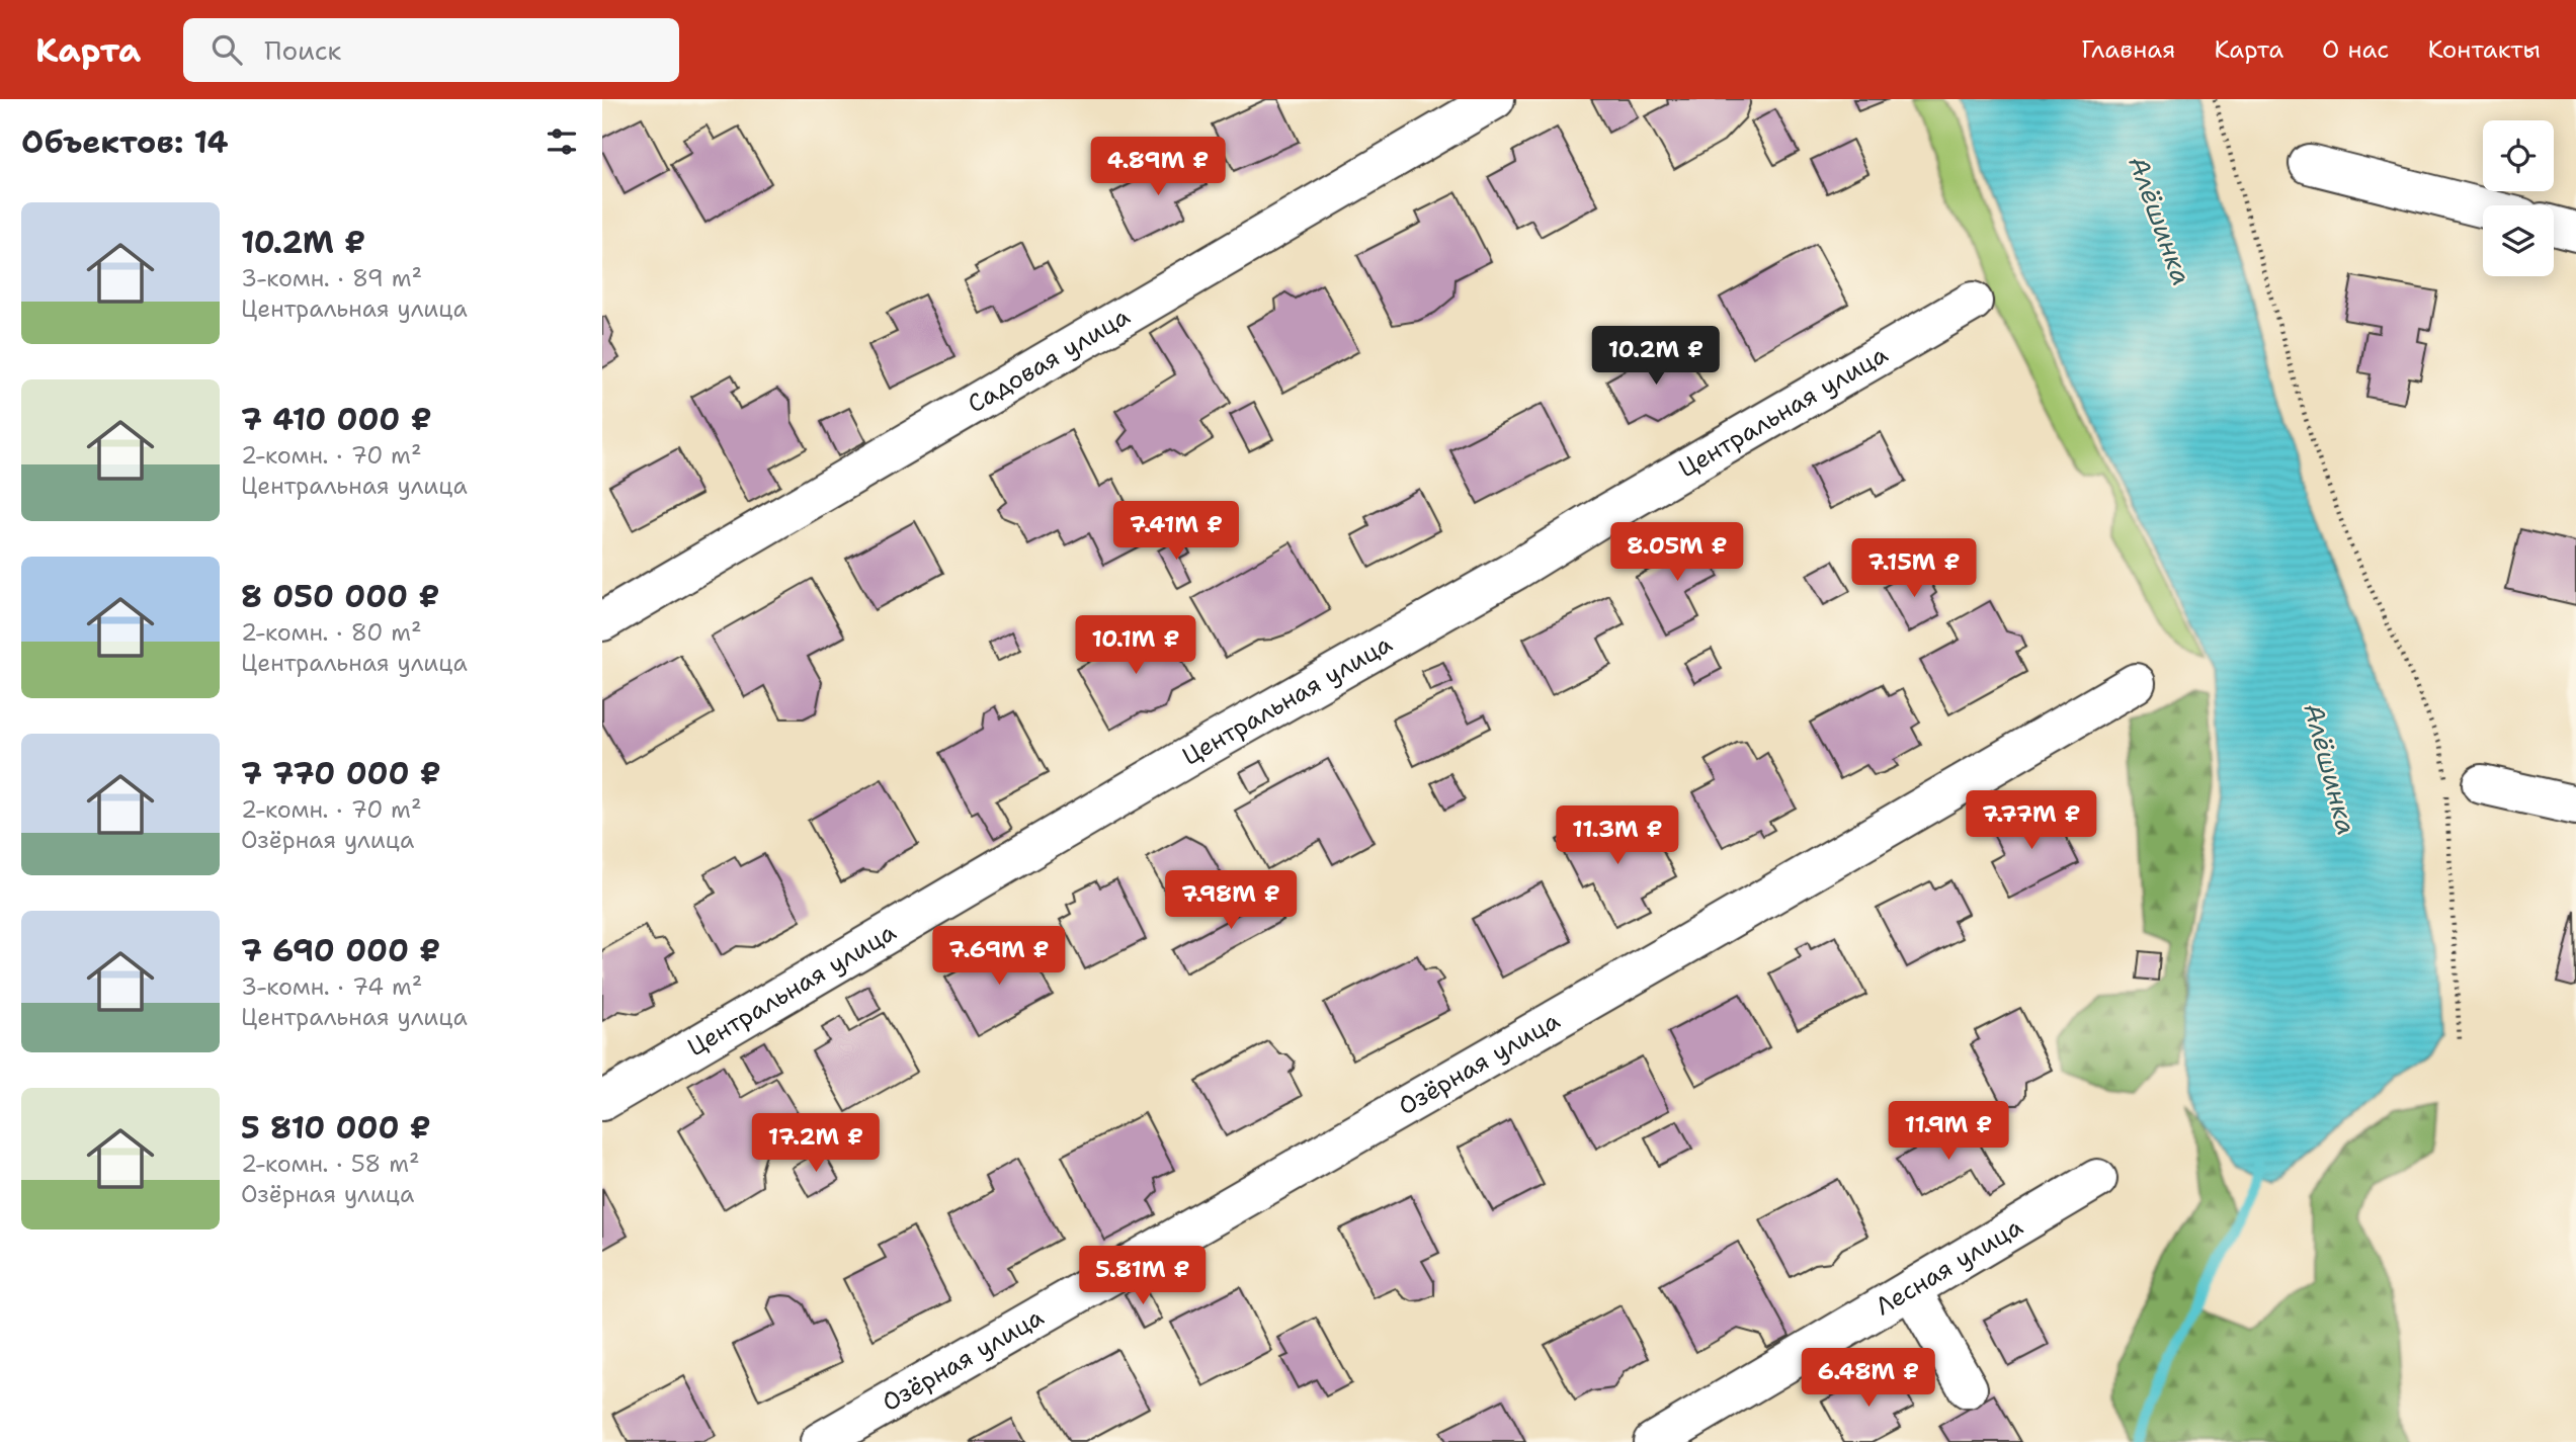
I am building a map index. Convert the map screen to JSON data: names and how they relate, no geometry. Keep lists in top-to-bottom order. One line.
{"streets":{"street":["Садовая улица","Центральная улица","Озёрная улица","Лесная улица"]},"water":["Алёшинка"],"page":{"header":"Карта","search":"Поиск","nav":["Главная","Карта","О нас","Контакты"],"heading":"Объектов: 14","price":["4.89M ₽","10.2M ₽","7.41M ₽","8.05M ₽","7.15M ₽","10.1M ₽","7.77M ₽","11.3M ₽","7.98M ₽","7.69M ₽","11.9M ₽","17.2M ₽","5.81M ₽","6.48M ₽"],"list":[{"name":"10.2M ₽","note":"3-комн. · 89 m² · Центральная улица"},{"name":"7 410 000 ₽","note":"2-комн. · 70 m² · Центральная улица"},{"name":"8 050 000 ₽","note":"2-комн. · 80 m² · Центральная улица"},{"name":"7 770 000 ₽","note":"2-комн. · 70 m² · Озёрная улица"},{"name":"7 690 000 ₽","note":"3-комн. · 74 m² · Центральная улица"},{"name":"5 810 000 ₽","note":"2-комн. · 58 m² · Озёрная улица"}]}}
